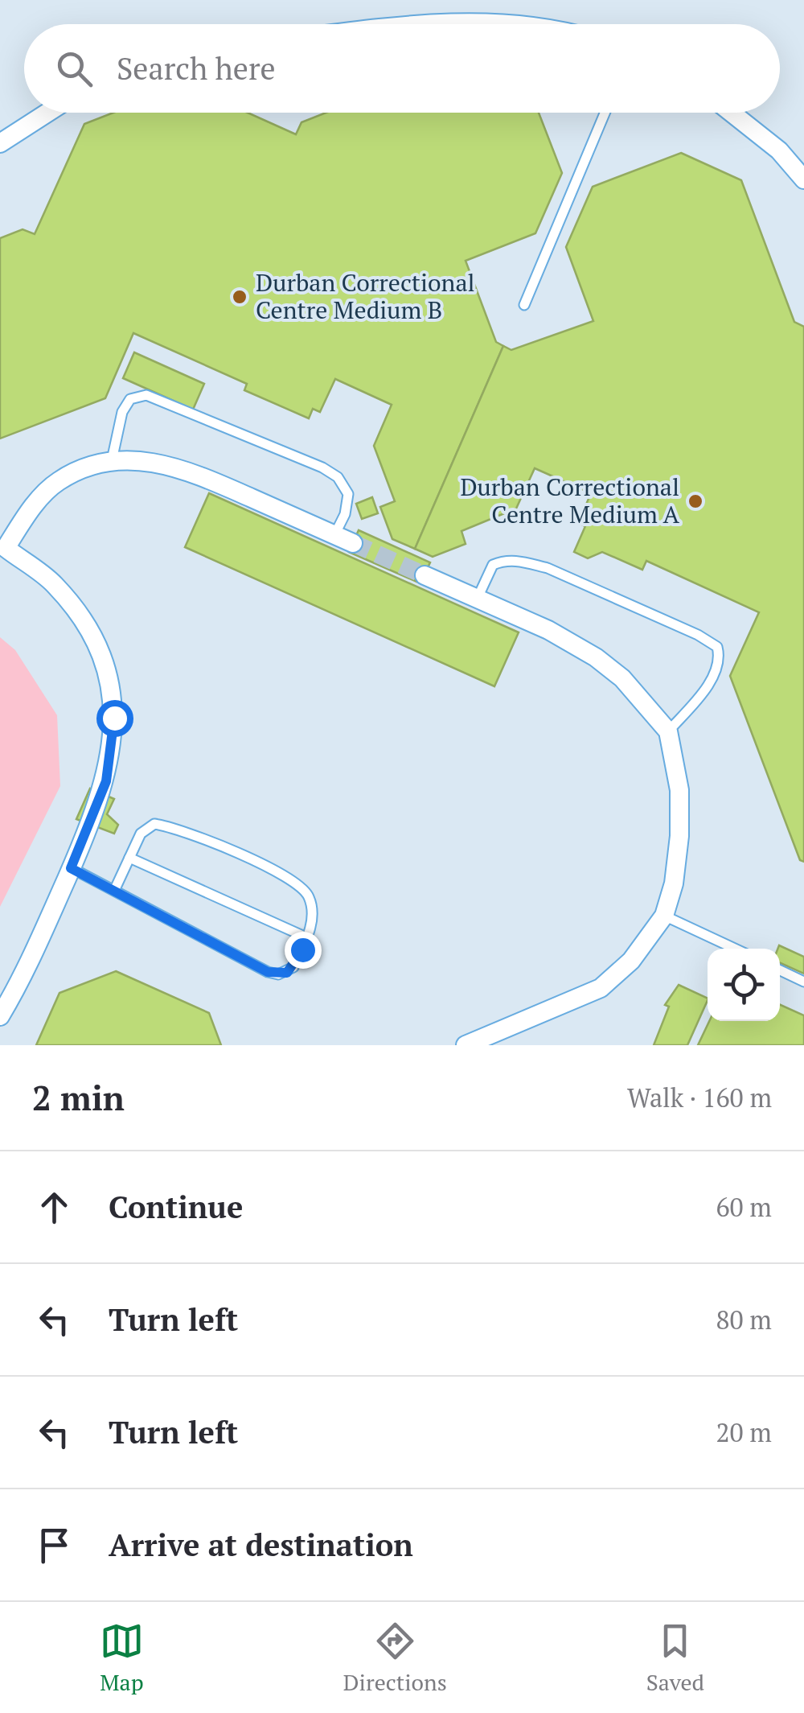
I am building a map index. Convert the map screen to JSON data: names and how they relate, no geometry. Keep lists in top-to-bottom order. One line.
{"places":["Durban Correctional Centre Medium B","Durban Correctional Centre Medium A"],"page":{"search":"Search here","heading":["2 min","Walk · 160 m"],"list":[["Continue","60 m"],["Turn left","80 m"],["Turn left","20 m"],"Arrive at destination"],"nav":["Map","Directions","Saved"]}}
